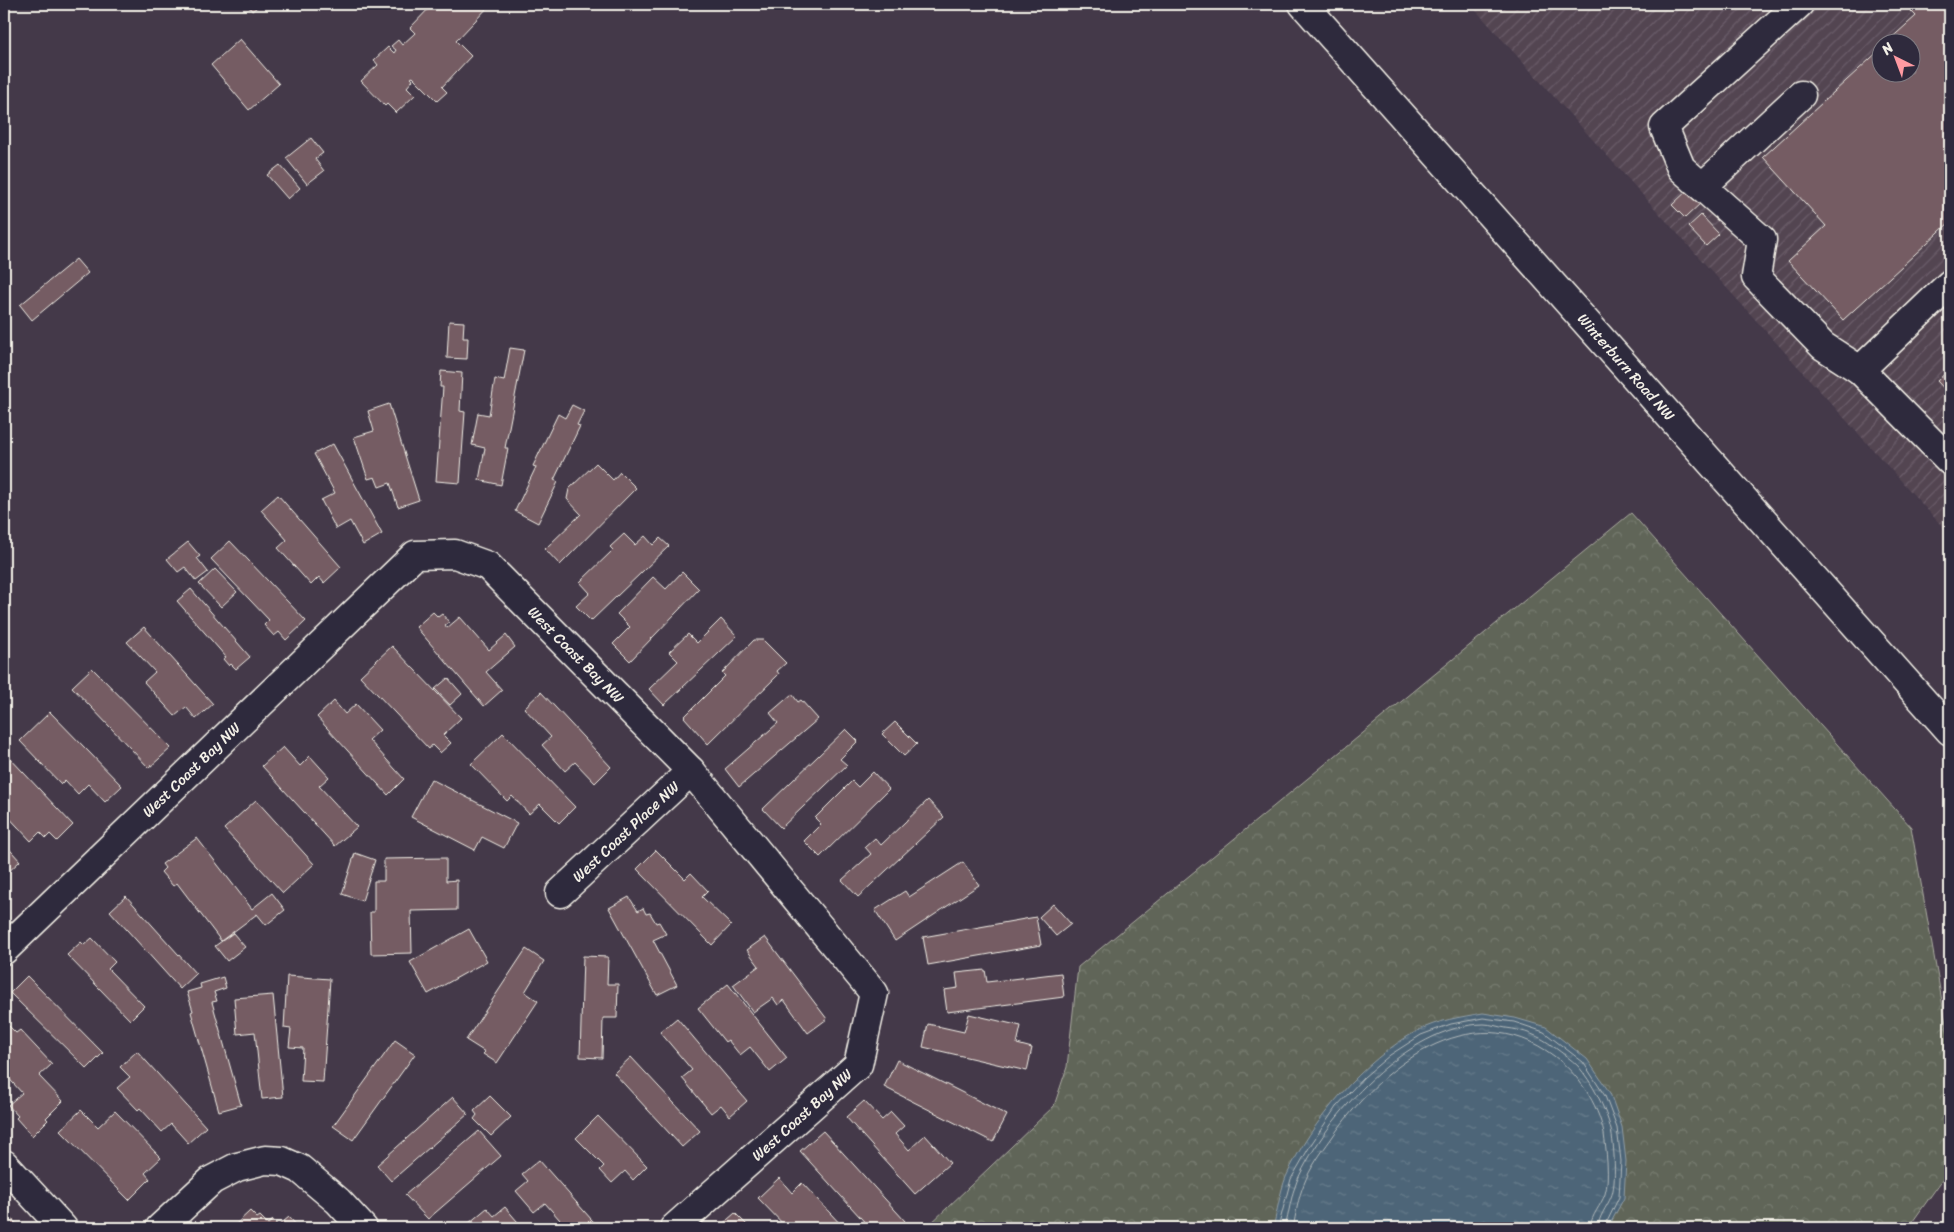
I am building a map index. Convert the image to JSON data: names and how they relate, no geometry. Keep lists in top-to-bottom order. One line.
{"streets":{"street":["Winterburn Road NW","West Coast Bay NW","West Coast Place NW"]},"crossings":[["West Coast Bay NW","West Coast Place NW"]],"north":"top left"}
